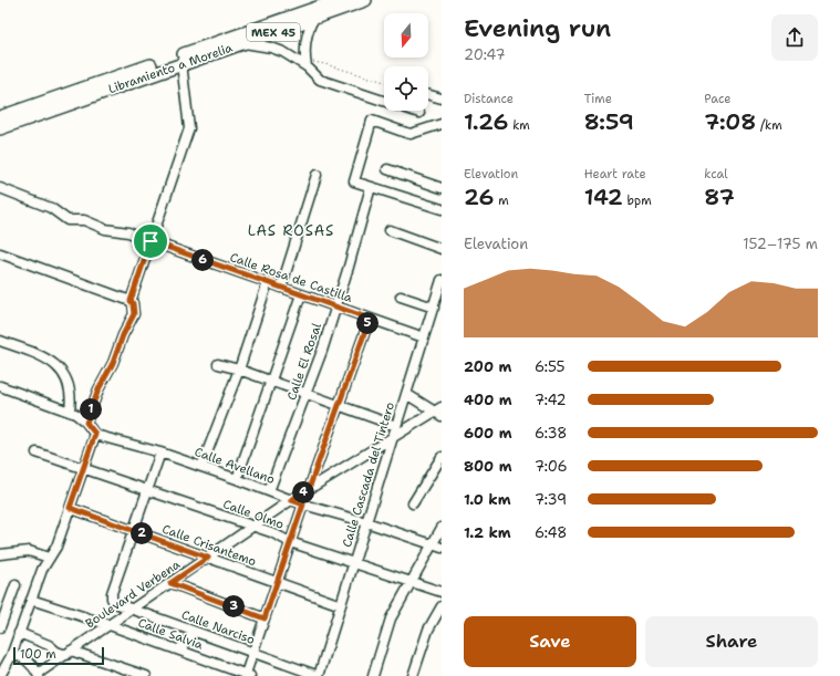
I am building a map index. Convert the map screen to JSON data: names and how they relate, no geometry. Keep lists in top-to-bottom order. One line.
{"streets":{"highway":["MEX 45","Libramiento a Morelia"],"street":["Calle Rosa de Castilla","Calle El Rosal","Calle Avellano","Calle Cascada del Tintero","Calle Olmo","Calle Crisantemo","Boulevard Verbena","Calle Narciso","Calle Salvia"]},"crossings":[["Calle Rosa de Castilla","Calle El Rosal"],["Calle Rosa de Castilla","Calle Cascada del Tintero"],["Calle El Rosal","Calle Avellano"],["Calle Avellano","Calle Cascada del Tintero"],["Calle Avellano","Boulevard Verbena"],["Calle Cascada del Tintero","Calle Olmo"],["Calle Cascada del Tintero","Calle Crisantemo"],["Calle Cascada del Tintero","Boulevard Verbena"],["Calle Cascada del Tintero","Calle Narciso"],["Calle Olmo","Boulevard Verbena"],["Calle Crisantemo","Boulevard Verbena"],["Calle Crisantemo","Calle Narciso"],["Boulevard Verbena","Calle Narciso"],["Boulevard Verbena","Calle Salvia"]],"districts":["LAS ROSAS"],"scale_bar":"100 m","north":"bottom","page":{"heading":["Evening run","20:47"],"stats":[["Distance","1.26 km"],["Time","8:59"],["Pace","7:08 /km"],["Elevation","26 m"],["Heart rate","142 bpm"],["kcal","87"]],"chart":["Elevation","152–175 m"],"pins":["6","5","1","4","2","3"],"list":[{"name":"200 m","note":"6:55"},{"name":"400 m","note":"7:42"},{"name":"600 m","note":"6:38"},{"name":"800 m","note":"7:06"},{"name":"1.0 km","note":"7:39"},{"name":"1.2 km","note":"6:48"}],"buttons":["Save","Share"],"scale":"100 m"}}
